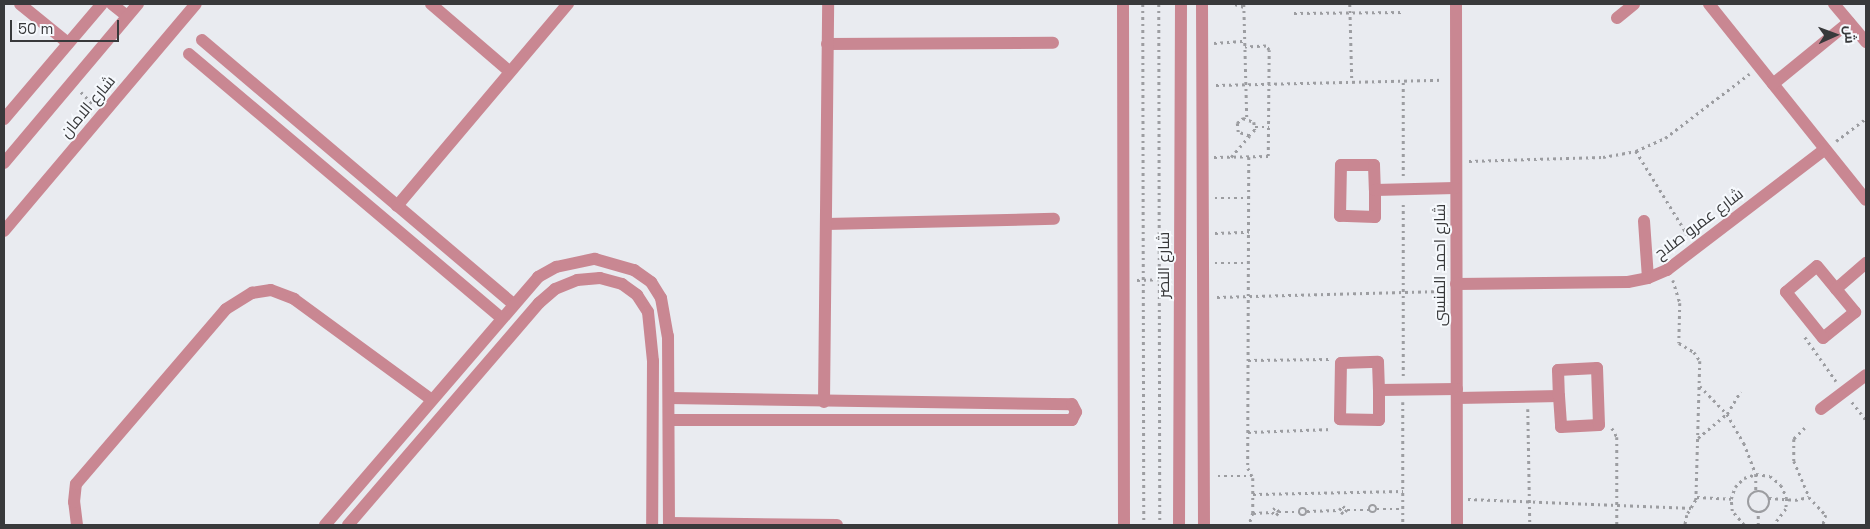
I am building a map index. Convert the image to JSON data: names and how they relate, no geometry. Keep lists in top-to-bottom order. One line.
{"streets":{"street":["شارع الامان","شارع عمرو صلاح","شارع النصر","شارع احمد المنسى"]},"crossings":[["شارع عمرو صلاح","شارع احمد المنسى"]],"scale_bar":"50 m","north":"right"}
